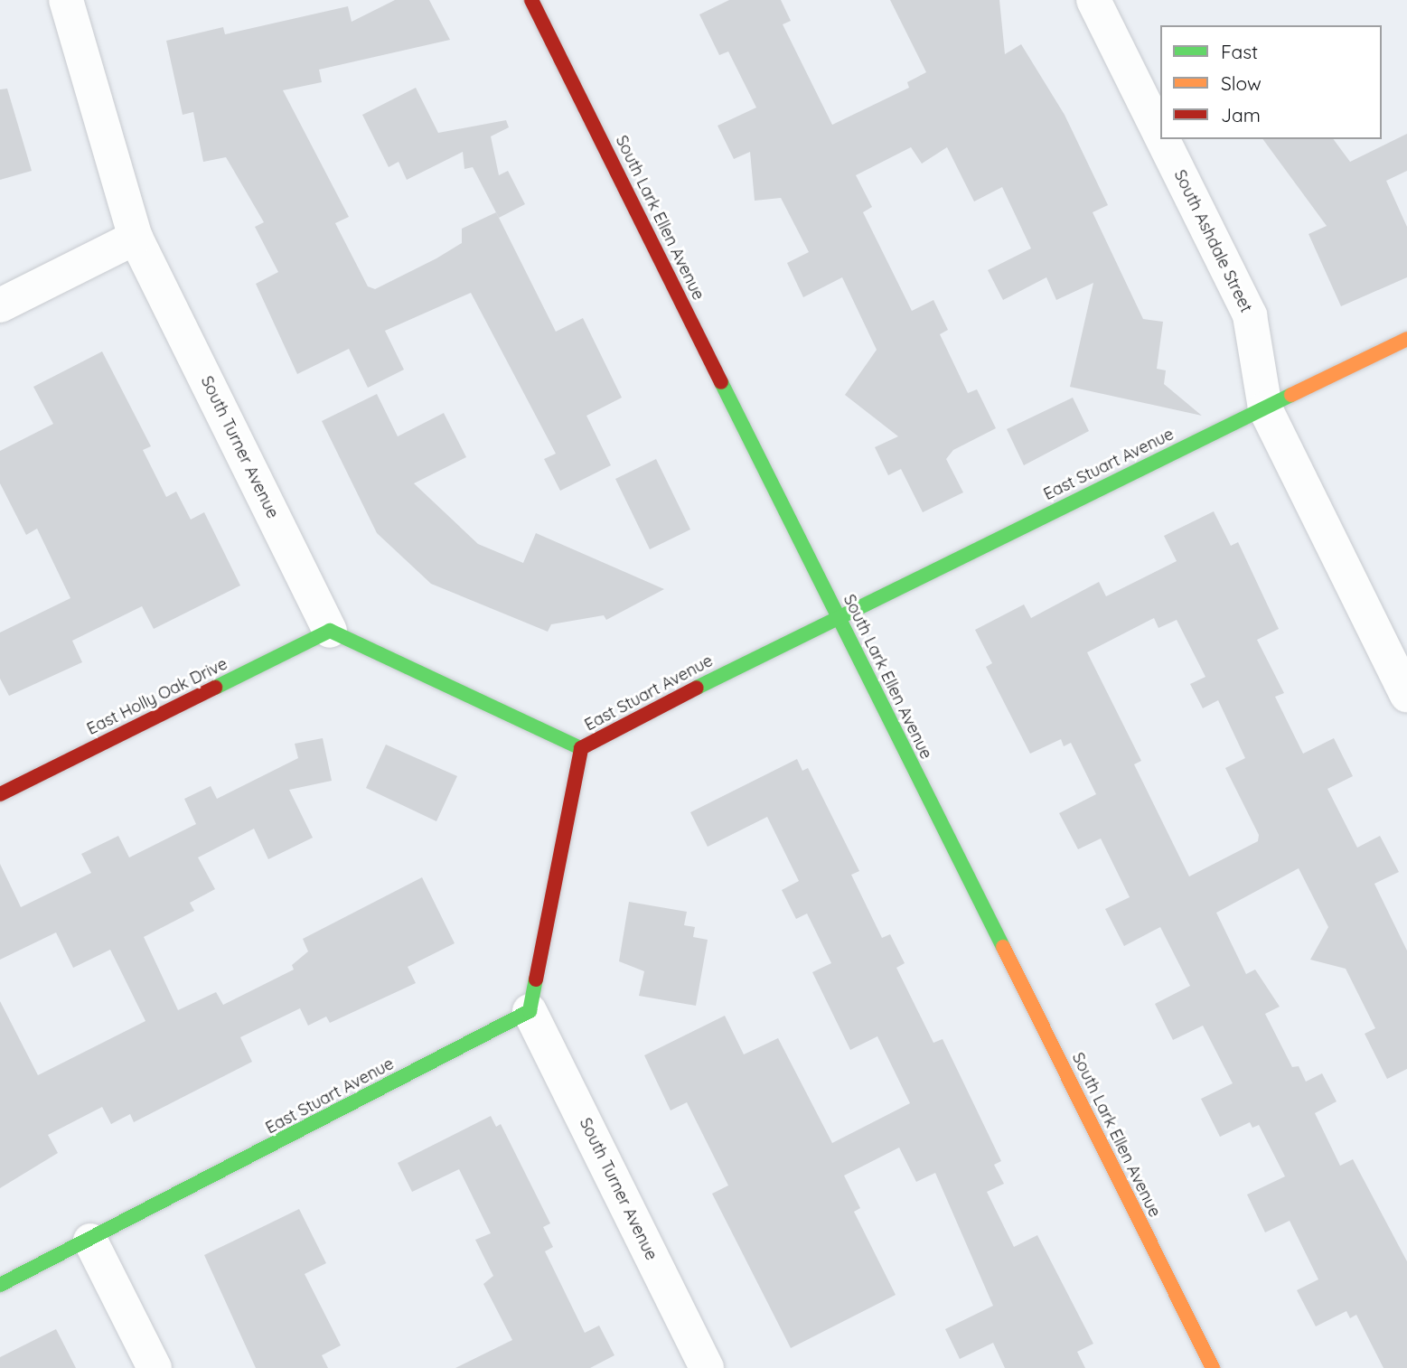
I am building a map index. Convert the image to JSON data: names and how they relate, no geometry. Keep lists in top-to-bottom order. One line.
{"streets":{"street":["South Lark Ellen Avenue","South Ashdale Street","South Turner Avenue","East Stuart Avenue","East Holly Oak Drive"]},"crossings":[["South Lark Ellen Avenue","East Stuart Avenue"],["South Ashdale Street","East Stuart Avenue"],["South Turner Avenue","East Stuart Avenue"],["South Turner Avenue","East Holly Oak Drive"]],"legend":["Fast","Slow","Jam"]}
